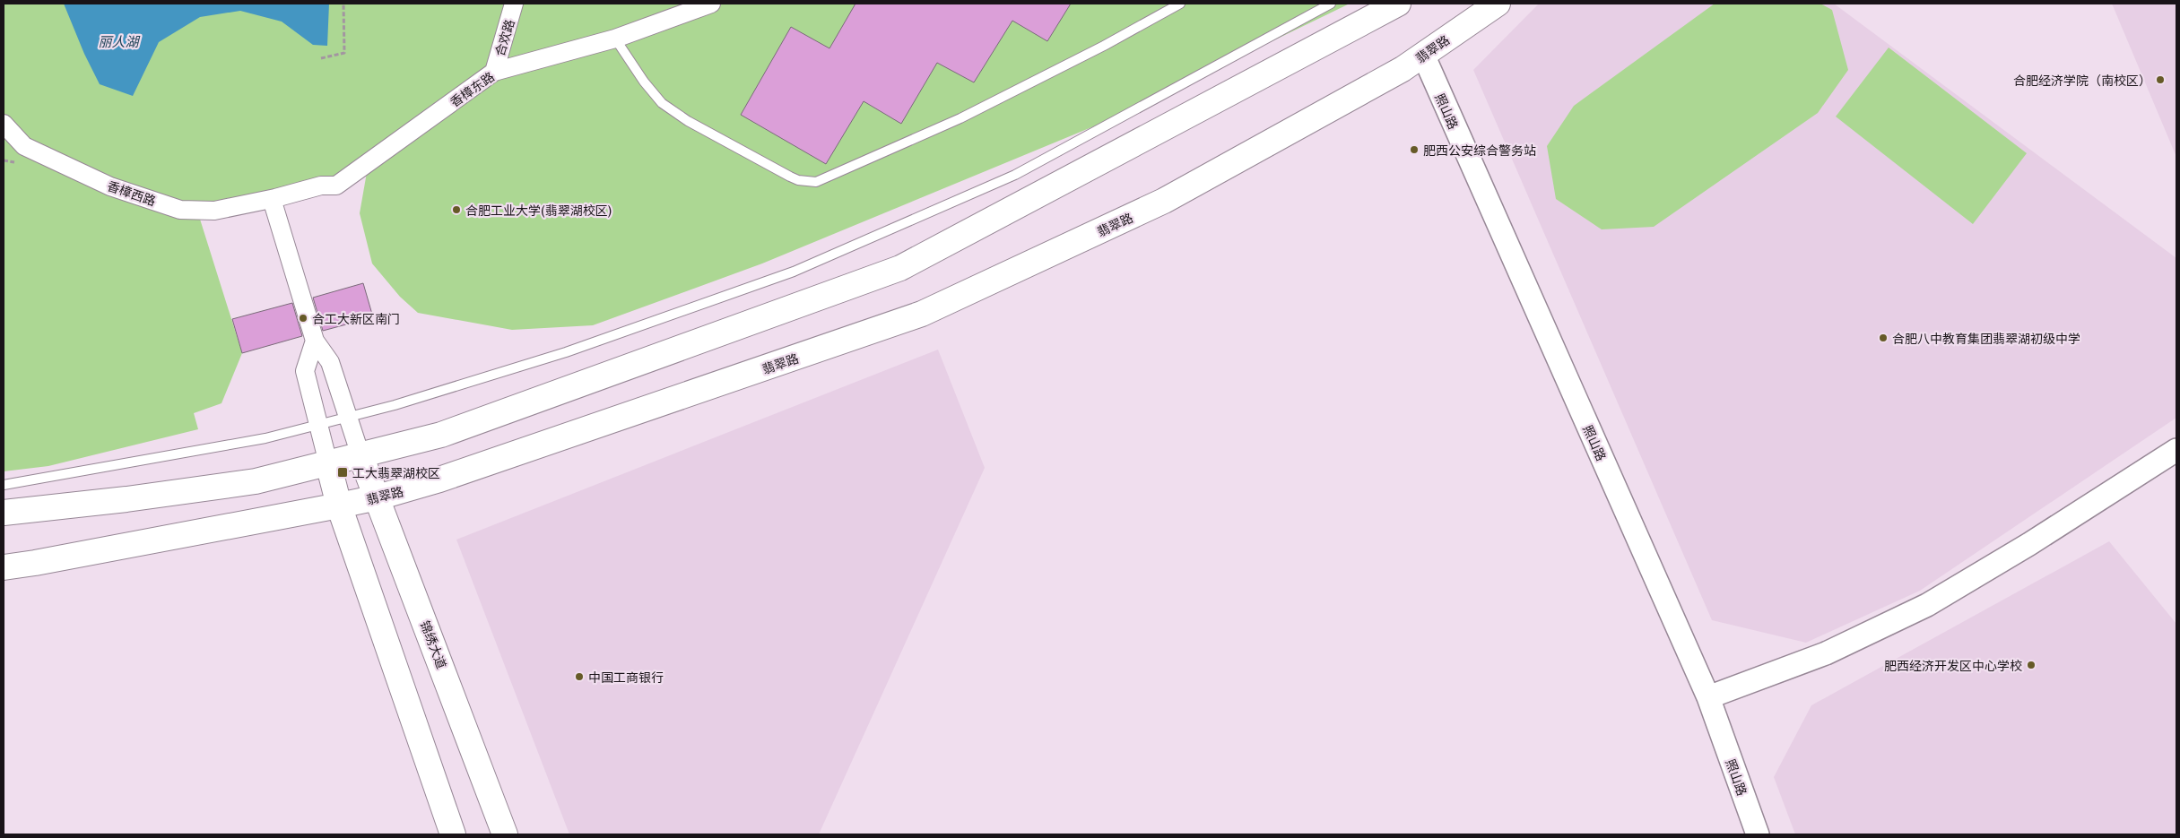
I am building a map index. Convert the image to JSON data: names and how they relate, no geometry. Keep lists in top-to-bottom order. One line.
{"streets":{"main road":["翡翠路","锦绣大道"],"street":["合欢路","香樟东路","照山路","香樟西路"]},"crossings":[["合欢路","香樟东路"],["翡翠路","照山路"],["翡翠路","锦绣大道"],["香樟东路","香樟西路"]],"water":["丽人湖"],"places":{"other":["合肥经济学院（南校区）","肥西公安综合警务站","合肥工业大学(翡翠湖校区)","合工大新区南门","合肥八中教育集团翡翠湖初级中学","肥西经济开发区中心学校","中国工商银行"],"transit":["工大翡翠湖校区"]}}
